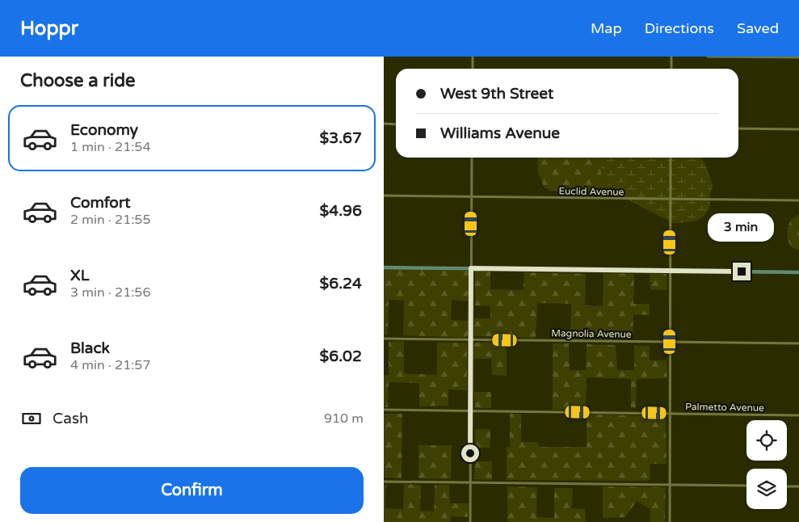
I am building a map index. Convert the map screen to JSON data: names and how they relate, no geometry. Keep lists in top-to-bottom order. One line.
{"streets":{"street":["Euclid Avenue","Magnolia Avenue","Palmetto Avenue"]},"page":{"header":"Hoppr","nav":["Map","Directions","Saved"],"heading":"Choose a ride","banner":["West 9th Street","Williams Avenue"],"list":[{"name":"Economy","note":"1 min · 21:54","value":"$3.67"},{"name":"Comfort","note":"2 min · 21:55","value":"$4.96"},{"name":"XL","note":"3 min · 21:56","value":"$6.24"},{"name":"Black","note":"4 min · 21:57","value":"$6.02"}],"bubble":"3 min","pay":["Cash","910 m"],"buttons":"Confirm"}}
